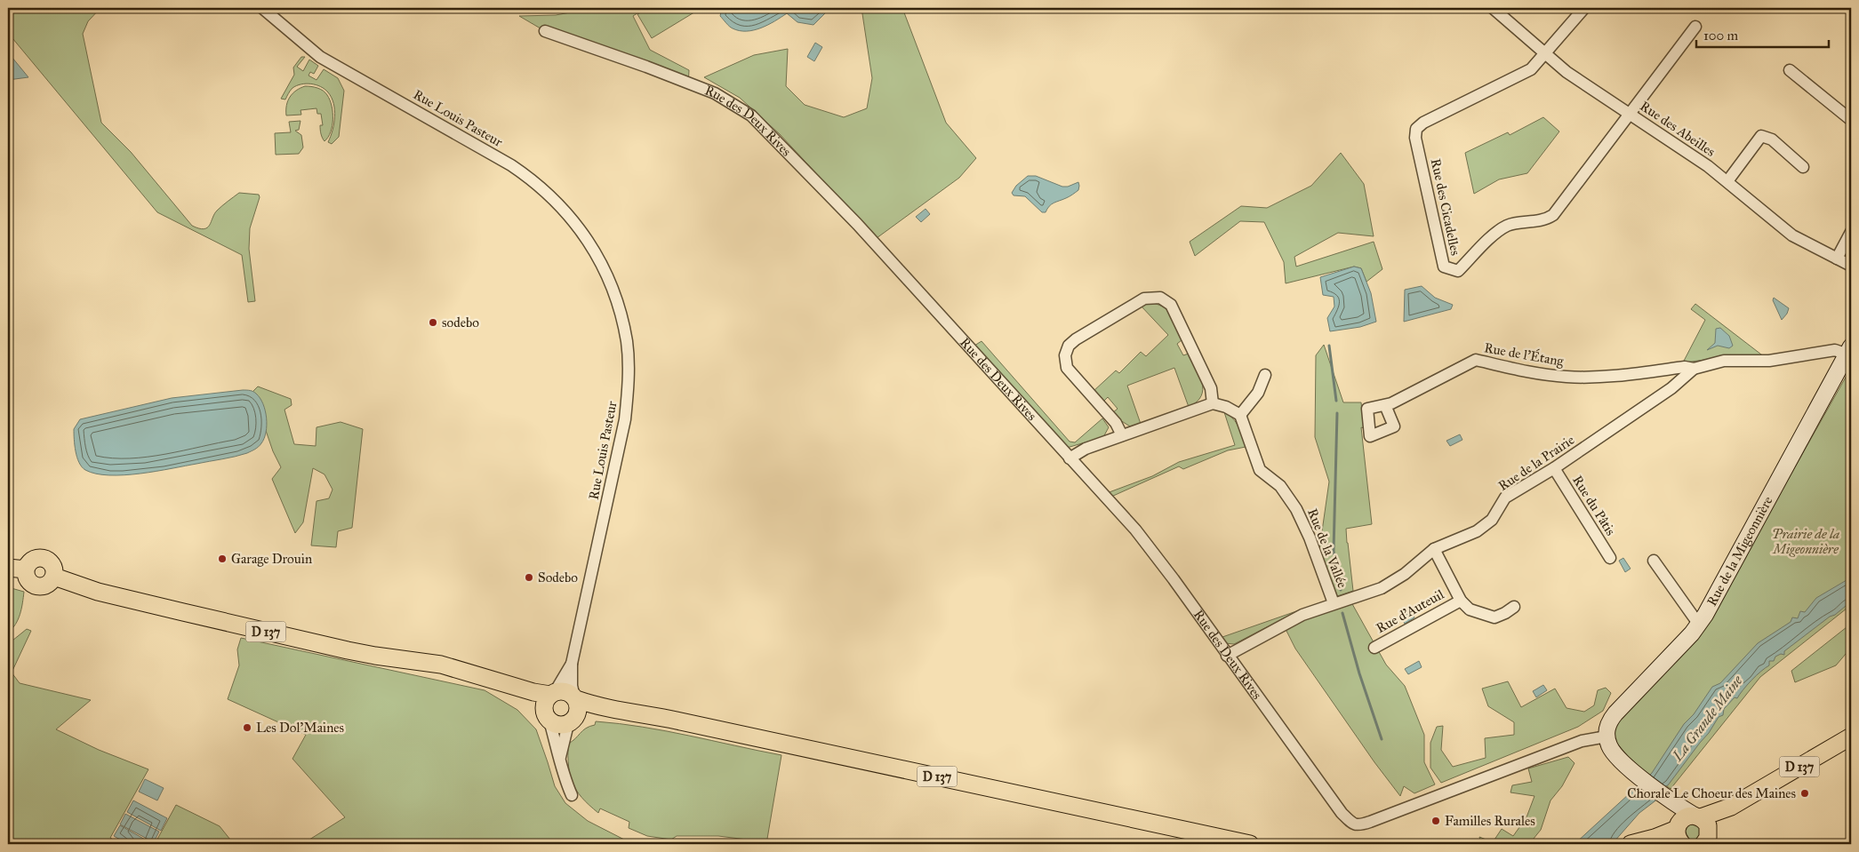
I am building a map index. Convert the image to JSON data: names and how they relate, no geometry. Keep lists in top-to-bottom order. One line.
{"streets":{"main road":["D 137"],"street":["Rue Louis Pasteur","Rue des Deux Rives","Rue des Abeilles","Rue des Cicadelles","Rue de l'Étang","Rue de la Prairie","Rue du Pâtis","Rue de la Vallée","Rue de la Migeonnière","Rue d'Auteuil"]},"crossings":[["Rue Louis Pasteur","D 137"],["Rue des Deux Rives","Rue de la Prairie"],["Rue des Deux Rives","Rue de la Migeonnière"],["Rue des Abeilles","Rue des Cicadelles"],["Rue de l'Étang","Rue de la Prairie"],["Rue de la Prairie","Rue du Pâtis"],["Rue de la Prairie","Rue de la Vallée"],["Rue de la Prairie","Rue d'Auteuil"]],"water":["La Grande Maine"],"parks":["Prairie de la Migeonnière"],"places":["sodebo","Garage Drouin","Sodebo","Les Dol'Maines","Chorale Le Choeur des Maines","Familles Rurales"],"scale_bar":"100 m"}
